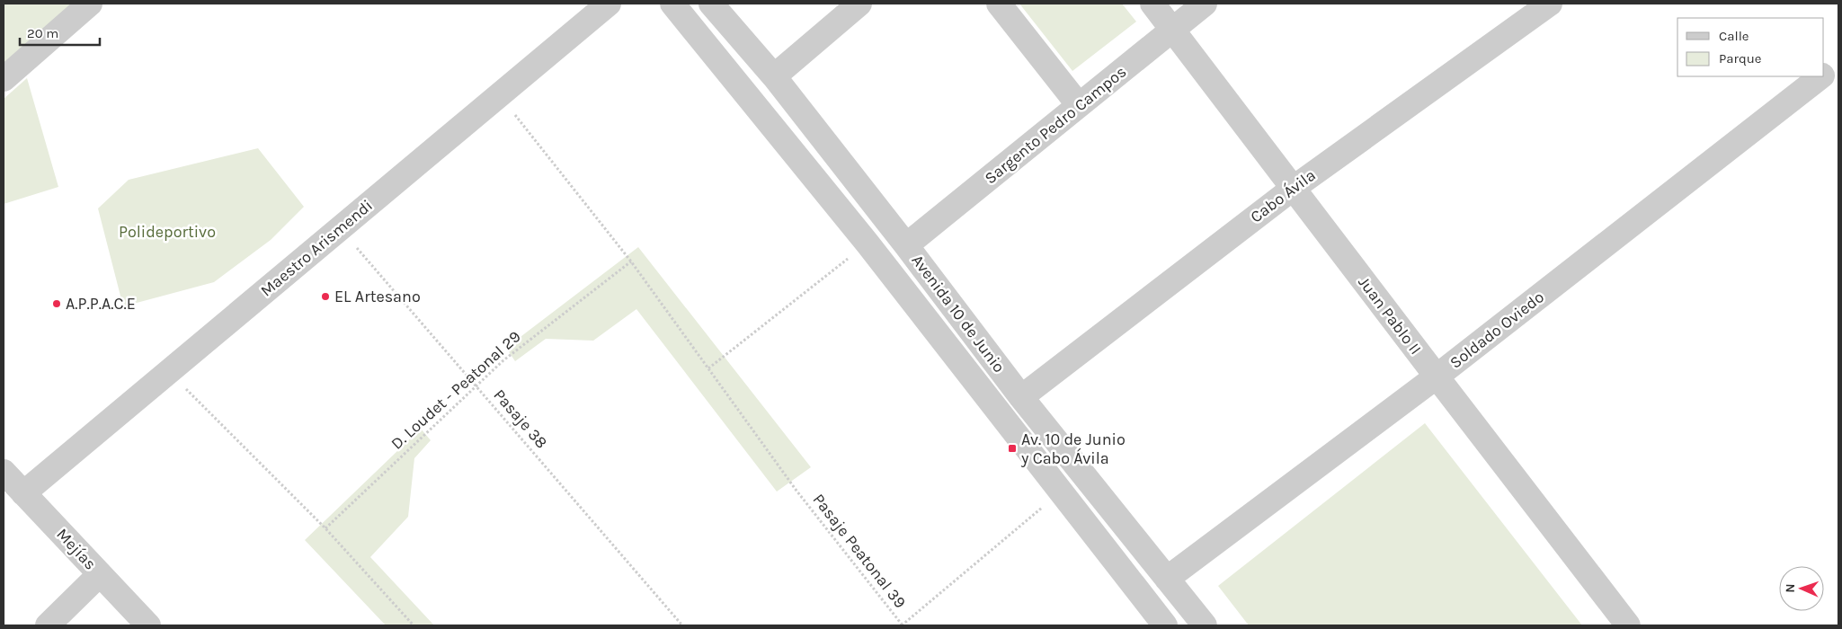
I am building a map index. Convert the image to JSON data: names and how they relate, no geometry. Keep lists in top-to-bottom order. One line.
{"streets":{"street":["Sargento Pedro Campos","Cabo Ávila","Maestro Arismendi","Avenida 10 de Junio","Juan Pablo II","Soldado Oviedo","Mejías"],"path":["D. Loudet - Peatonal 29","Pasaje 38","Pasaje Peatonal 39"]},"crossings":[["Sargento Pedro Campos","Avenida 10 de Junio"],["Sargento Pedro Campos","Juan Pablo II"],["Cabo Ávila","Avenida 10 de Junio"],["Cabo Ávila","Juan Pablo II"],["Maestro Arismendi","Pasaje 38"],["Maestro Arismendi","Mejías"],["Maestro Arismendi","Pasaje Peatonal 39"],["Avenida 10 de Junio","Soldado Oviedo"],["Juan Pablo II","Soldado Oviedo"],["D. Loudet - Peatonal 29","Pasaje 38"],["D. Loudet - Peatonal 29","Pasaje Peatonal 39"]],"parks":["Polideportivo"],"places":{"other":["EL Artesano","A.P.P.A.C.E"],"transit":["Av. 10 de Junio y Cabo Ávila"]},"legend":["Calle","Parque"],"scale_bar":"20 m","north":"left"}
